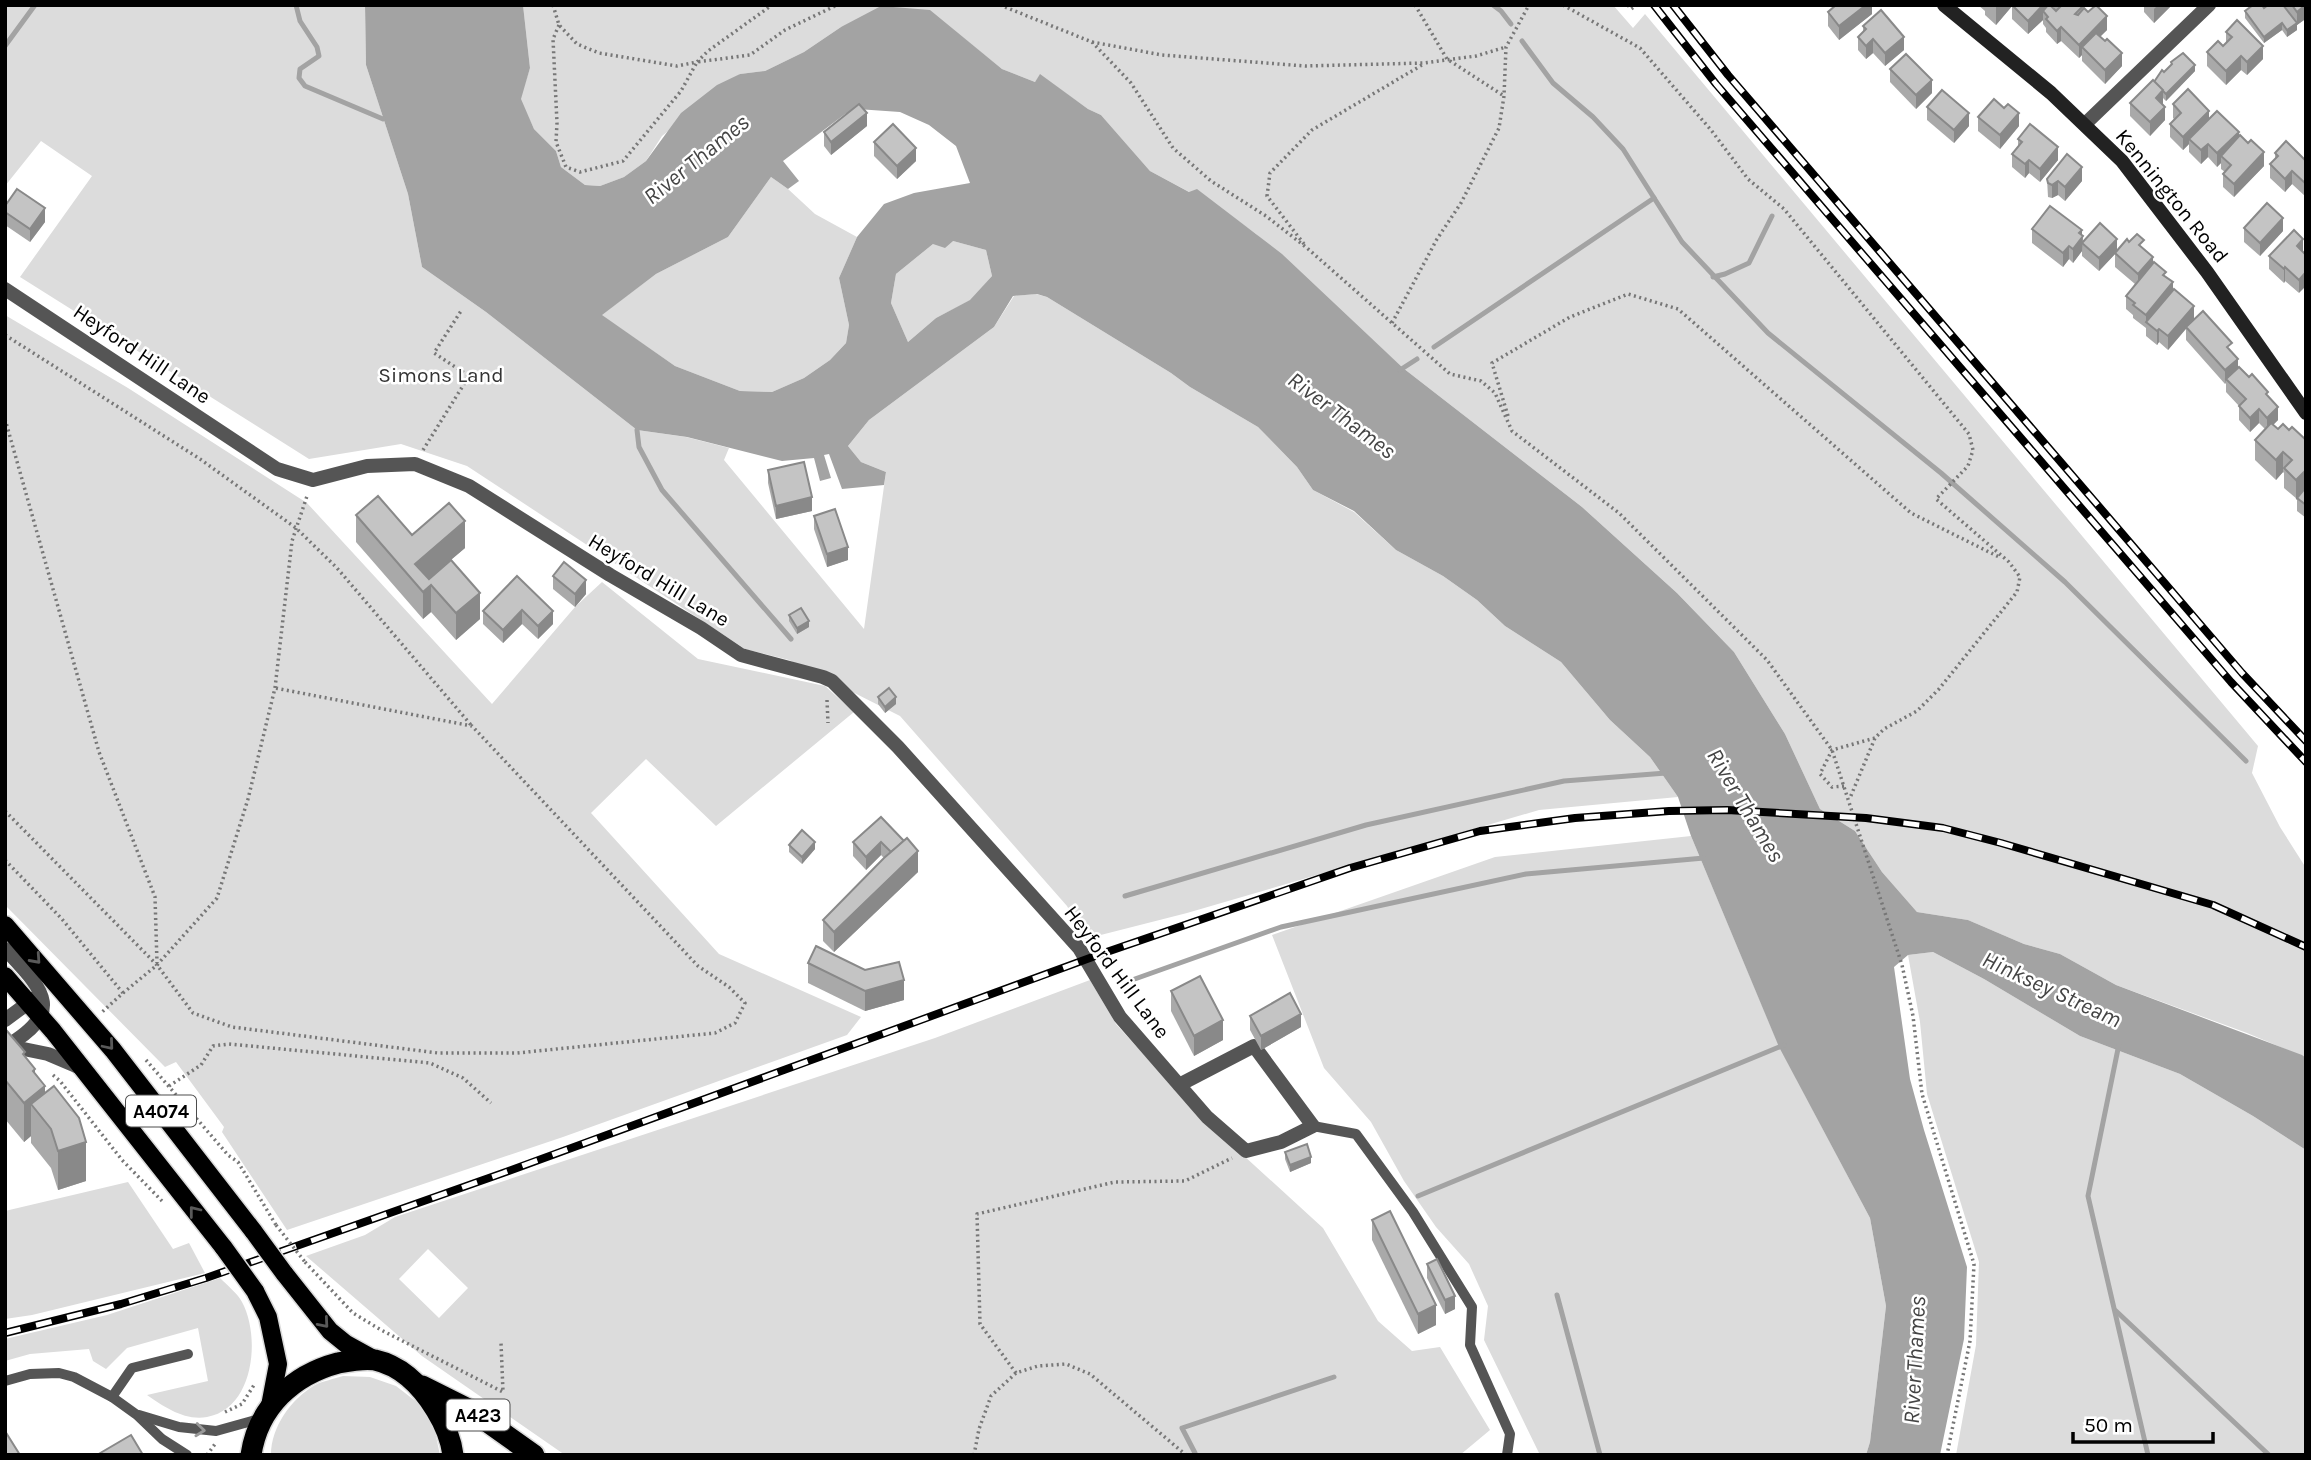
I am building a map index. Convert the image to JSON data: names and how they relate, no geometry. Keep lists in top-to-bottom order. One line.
{"streets":{"highway":["A423"],"main road":["A4074"],"street":["Kennington Road","Heyford Hill Lane"]},"water":["River Thames","Hinksey Stream"],"parks":["Simons Land"],"scale_bar":"50 m"}
